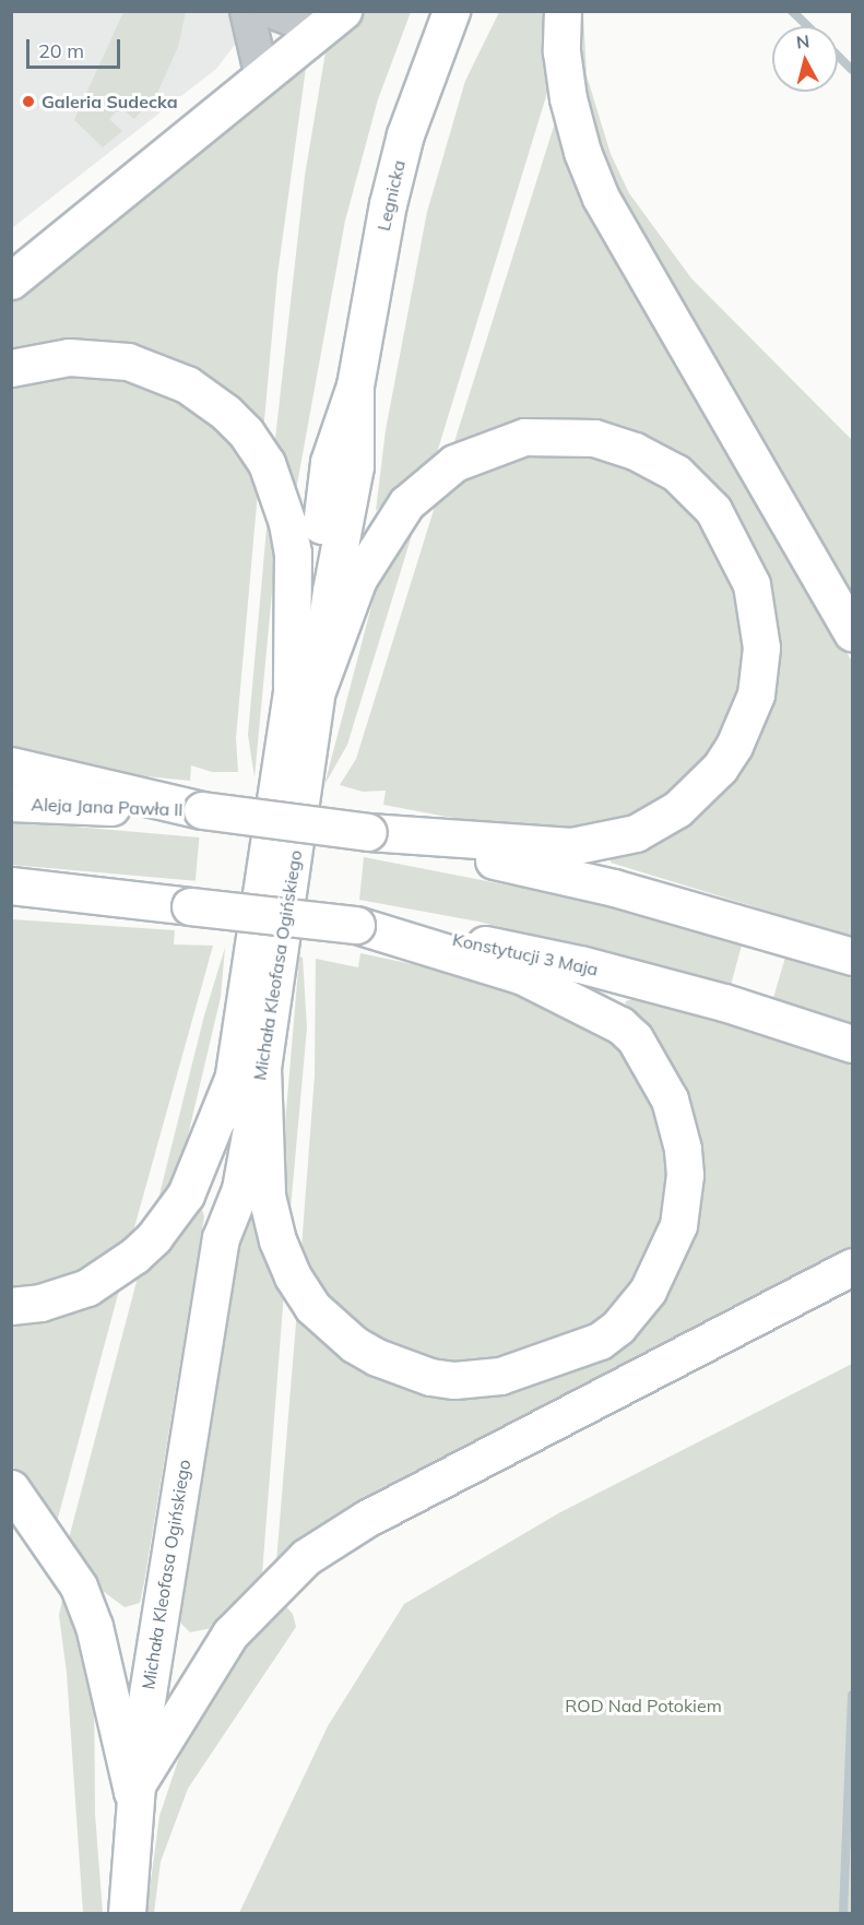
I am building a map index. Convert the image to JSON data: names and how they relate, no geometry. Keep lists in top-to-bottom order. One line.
{"streets":{"main road":["Legnicka","Aleja Jana Pawła II","Konstytucji 3 Maja","Michała Kleofasa Ogińskiego"]},"crossings":[["Legnicka","Michała Kleofasa Ogińskiego"]],"parks":["ROD Nad Potokiem"],"places":["Galeria Sudecka"],"scale_bar":"20 m","north":"top"}
